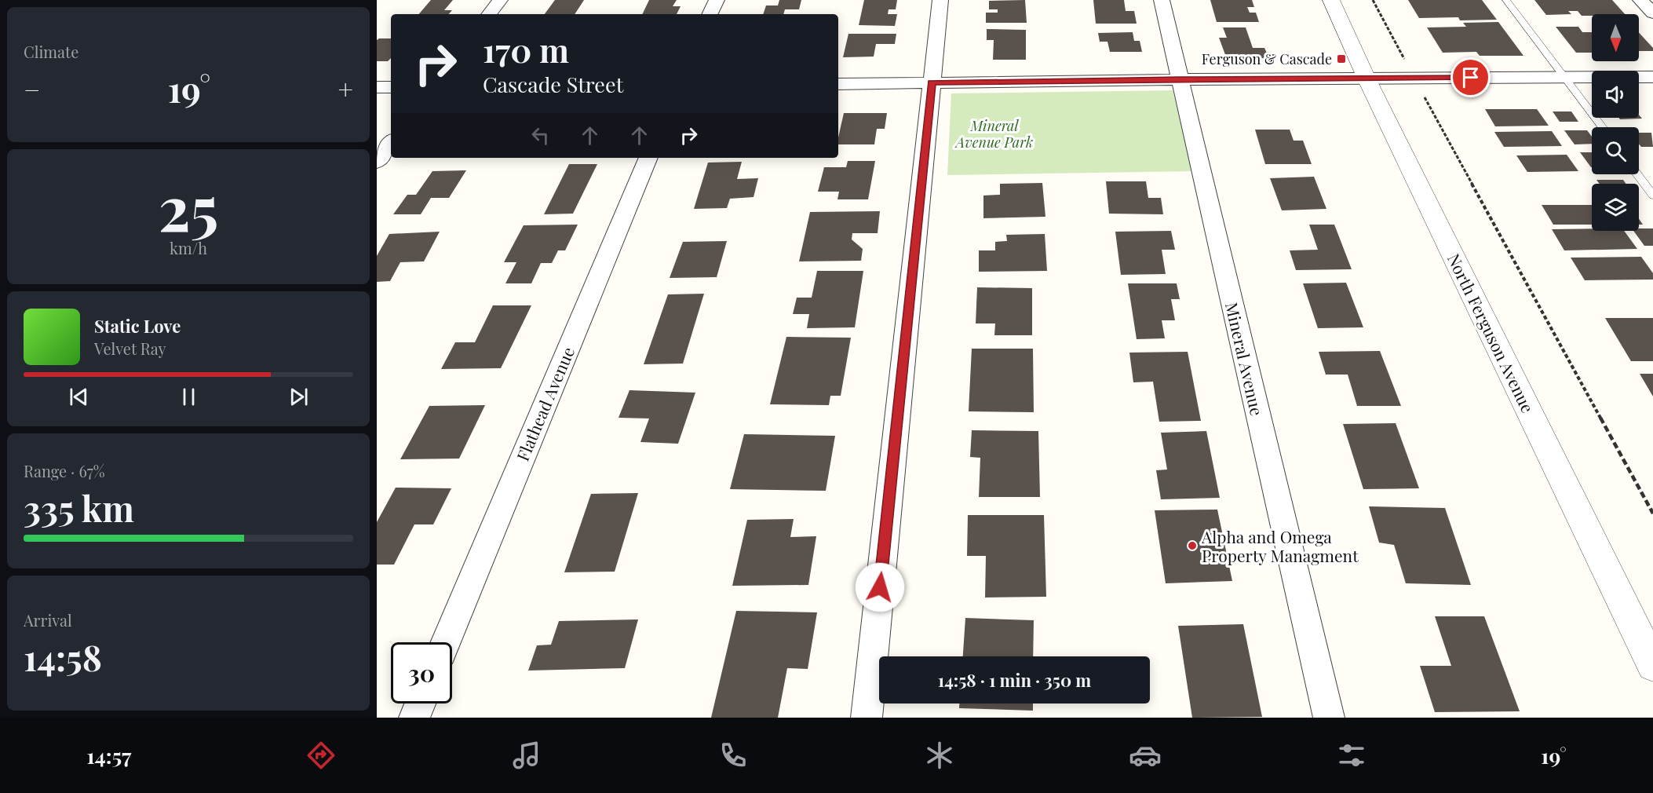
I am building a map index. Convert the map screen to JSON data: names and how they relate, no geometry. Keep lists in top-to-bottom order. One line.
{"streets":{"street":["North Ferguson Avenue","Mineral Avenue","Flathead Avenue"]},"parks":["Mineral Avenue Park"],"places":{"transit":["Ferguson & Cascade"],"other":["Alpha and Omega Property Managment"]},"north":"bottom","page":{"tile":["Climate",["25","km/h"],["Range · 67%","335 km"],["Arrival","14:58"]],"turn":["170 m","Cascade Street"],"heat":["−","19°","+"],"song":["Static Love","Velvet Ray"],"limit":"30","trip":"14:58 · 1 min · 350 m","tabs":["14:57","19°"]}}
